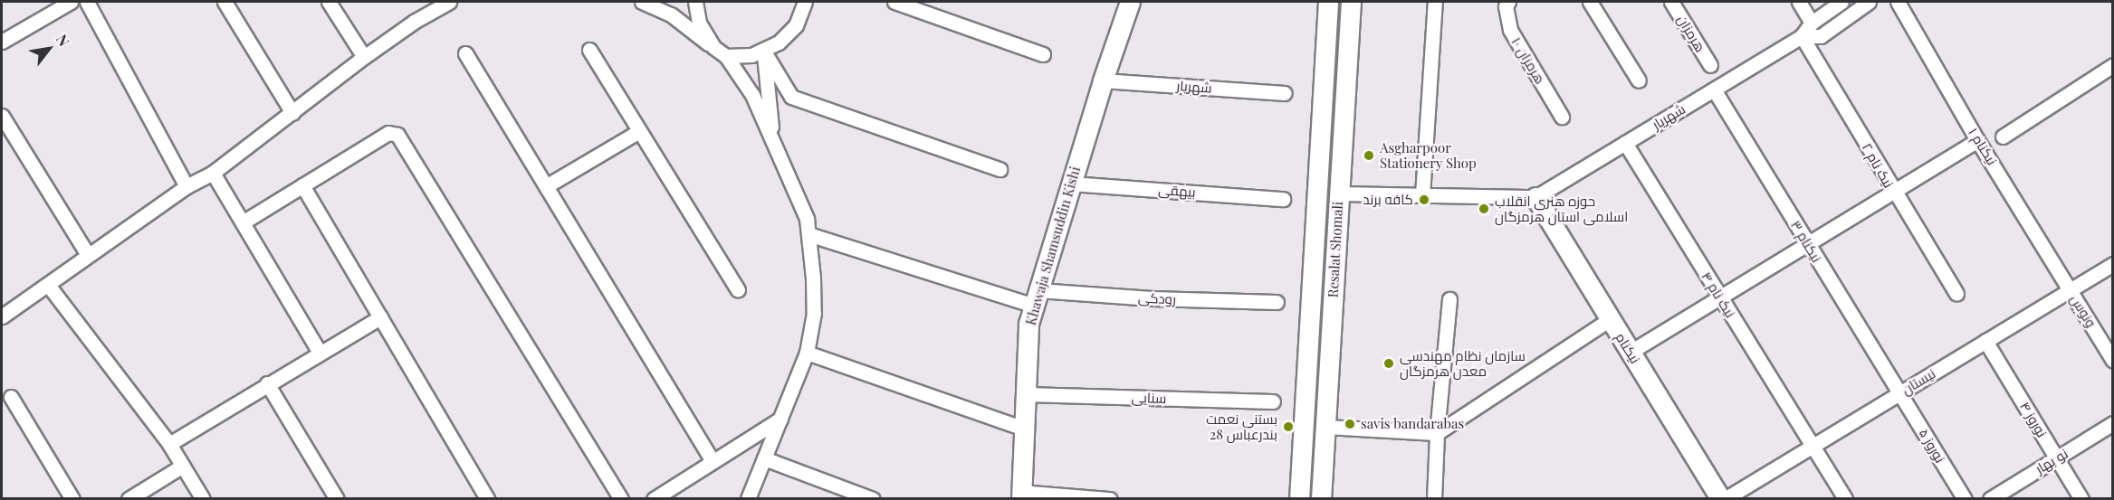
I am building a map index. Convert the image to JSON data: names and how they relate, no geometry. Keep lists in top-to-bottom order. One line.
{"streets":{"main road":["Khawaja Shamsuddin Kishi","Resalat Shomali","نیکنام"],"street":["هرمزان","هرمزان ۱۰","شهریار","نیکنام ۱","نیک نام ۲","بیهقی","نیکنام ۳","نیک نام ۴","رودکی","ونوس","نیستان","سنایی","نوروز ۴","نوروز ۵","نو بهار"]},"crossings":[["شهریار","نیک نام ۲"],["شهریار","نیکنام ۳"],["شهریار","Khawaja Shamsuddin Kishi"],["شهریار","نیک نام ۴"],["شهریار","نیکنام"],["نیکنام ۱","ونوس"],["نیکنام ۱","نیستان"],["بیهقی","Khawaja Shamsuddin Kishi"],["نیکنام ۳","نیستان"],["نیکنام ۳","نوروز ۵"],["Khawaja Shamsuddin Kishi","رودکی"],["Khawaja Shamsuddin Kishi","سنایی"],["نیک نام ۴","نیستان"],["ونوس","نیستان"],["نیستان","نوروز ۴"],["نیستان","نوروز ۵"],["نوروز ۴","نو بهار"]],"places":["Asgharpoor Stationery Shop","کافه برند","حوزه هنری انقلاب اسلامی استان هرمزگان","سازمان نظام مهندسی معدن هرمزگان","savis bandarabas","بستنی نعمت بندرعباس 28"],"north":"top right"}
